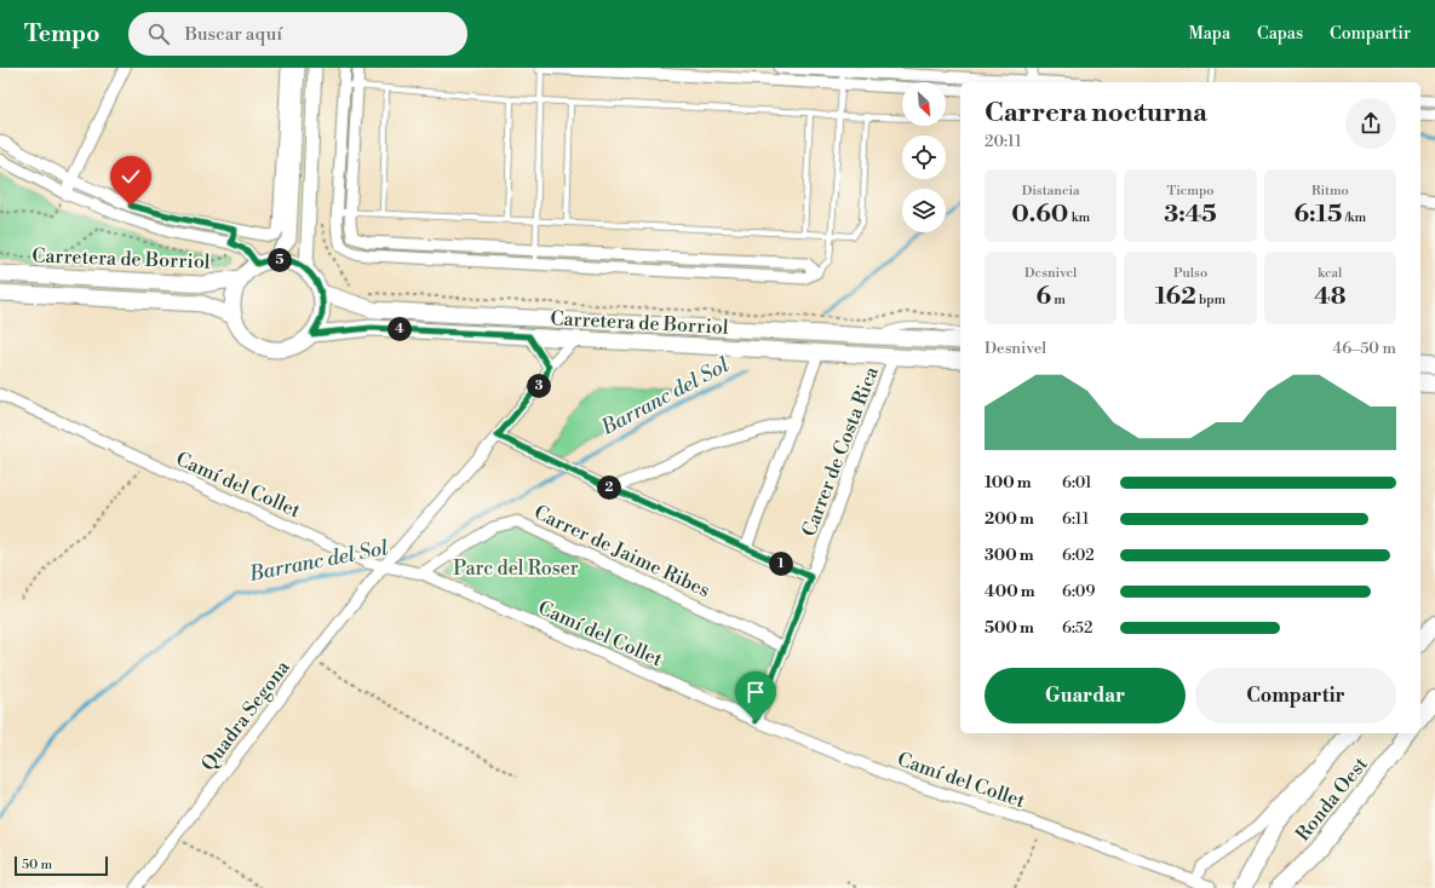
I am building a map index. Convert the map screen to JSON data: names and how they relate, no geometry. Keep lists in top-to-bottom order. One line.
{"streets":{"main road":["Carretera de Borriol","Ronda Oest"],"street":["Carrer de Costa Rica","Camí del Collet","Carrer de Jaime Ribes","Quadra Segona"]},"crossings":[["Carretera de Borriol","Carrer de Costa Rica"],["Carretera de Borriol","Quadra Segona"],["Carrer de Costa Rica","Camí del Collet"],["Carrer de Costa Rica","Carrer de Jaime Ribes"],["Camí del Collet","Carrer de Jaime Ribes"],["Camí del Collet","Quadra Segona"],["Camí del Collet","Ronda Oest"]],"water":["Barranc del Sol"],"parks":["Parc del Roser"],"scale_bar":"50 m","north":"bottom right","page":{"header":"Tempo","search":"Buscar aquí","nav":["Mapa","Capas","Compartir"],"heading":["Carrera nocturna","20:11"],"stats":[["Distancia","0.60 km"],["Tiempo","3:45"],["Ritmo","6:15 /km"],["Desnivel","6 m"],["Pulso","162 bpm"],["kcal","48"]],"pins":["5","4","3","2","1"],"chart":["Desnivel","46–50 m"],"list":[{"name":"100 m","note":"6:01"},{"name":"200 m","note":"6:11"},{"name":"300 m","note":"6:02"},{"name":"400 m","note":"6:09"},{"name":"500 m","note":"6:52"}],"buttons":["Guardar","Compartir"],"scale":"50 m"}}
